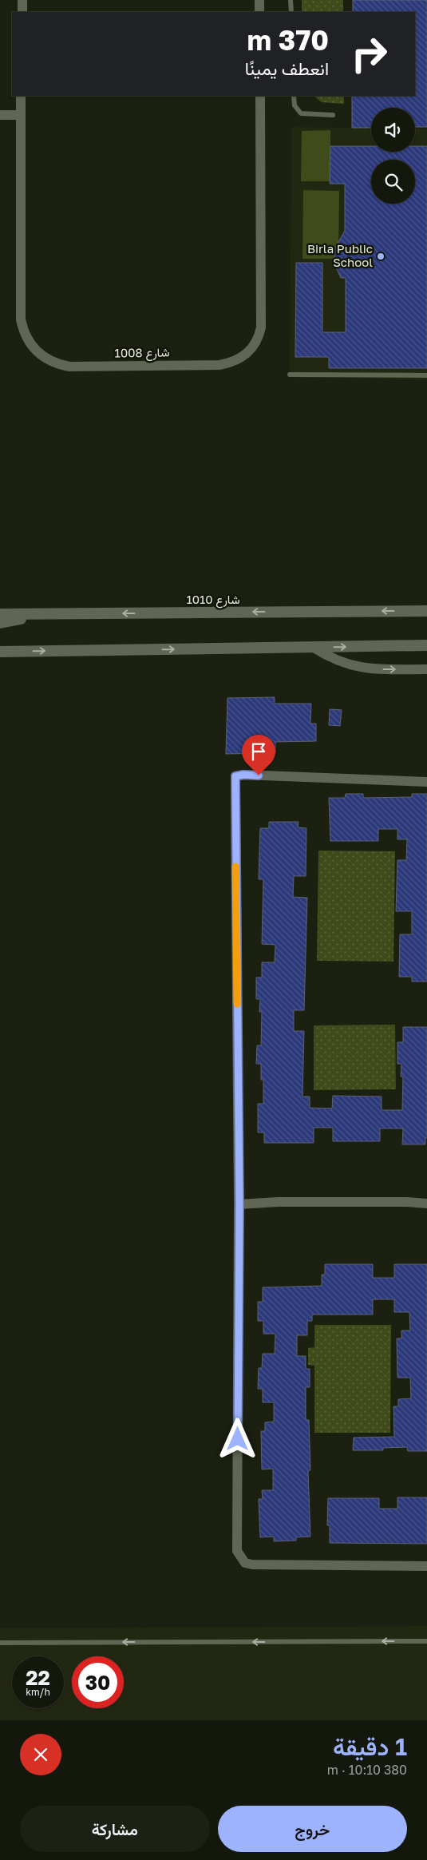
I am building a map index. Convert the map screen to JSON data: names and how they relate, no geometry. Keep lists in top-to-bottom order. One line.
{"streets":{"street":["شارع 1008","شارع 1010"]},"places":["Birla Public School"],"page":{"turn":["370 m","انعطف يمينًا"],"speed":"22 km/h","limit":"30","heading":["1 دقيقة","380 m · 10:10"],"buttons":["خروج","مشاركة"]}}
